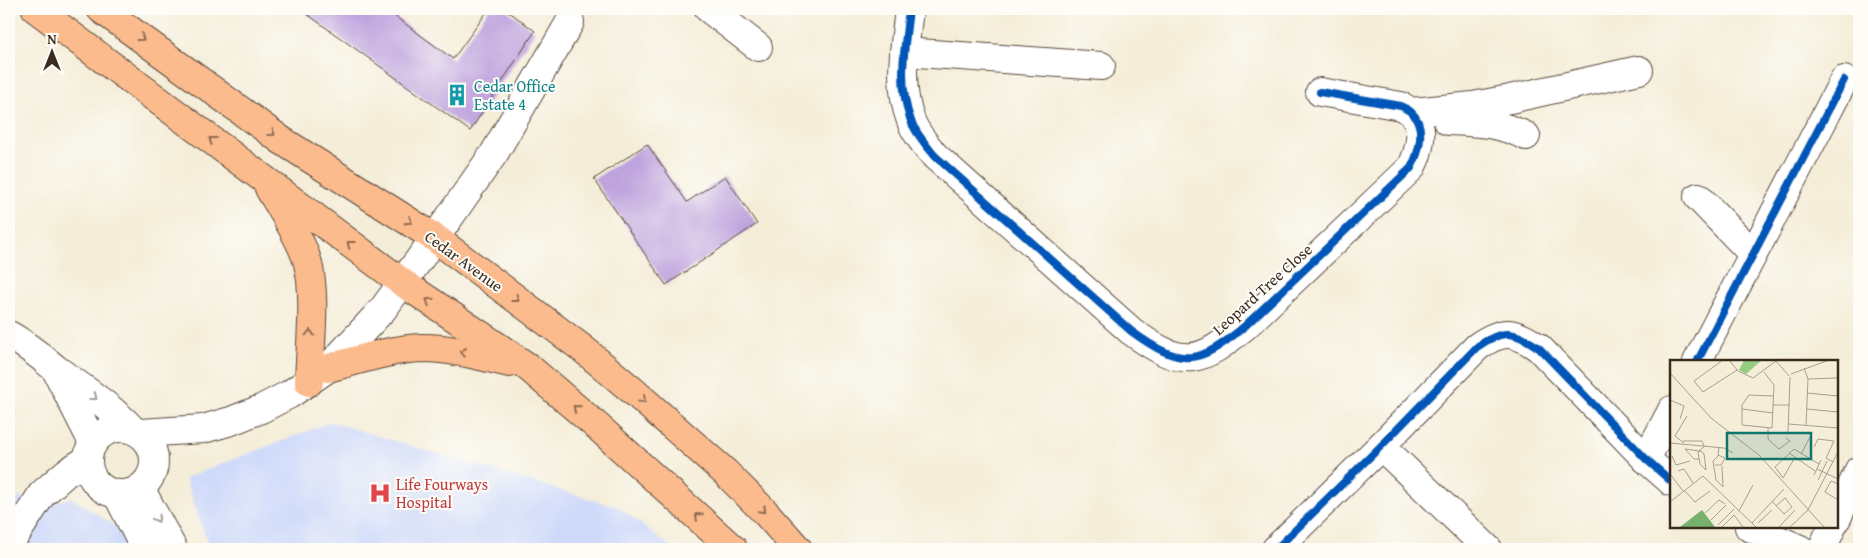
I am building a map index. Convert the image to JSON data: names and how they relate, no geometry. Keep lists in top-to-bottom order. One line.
{"streets":{"main road":["Cedar Avenue"],"street":["Leopard Tree Close"]},"places":{"building":["Cedar Office Estate 4"],"hospital":["Life Fourways Hospital"]},"north":"top"}
